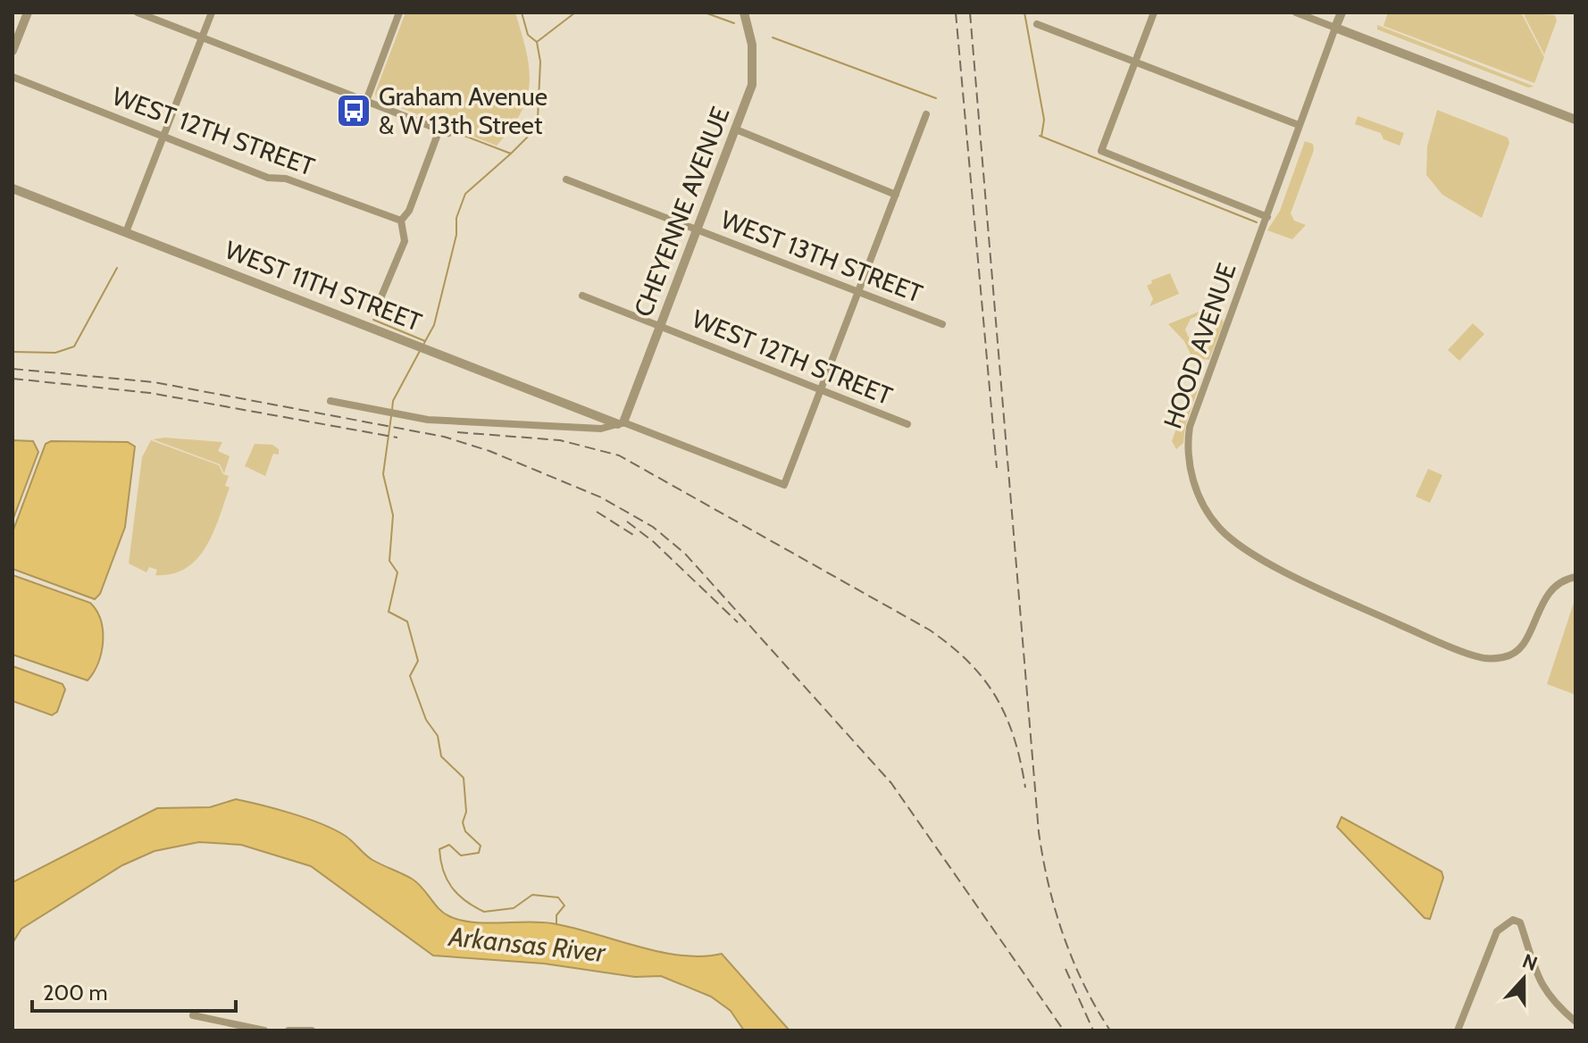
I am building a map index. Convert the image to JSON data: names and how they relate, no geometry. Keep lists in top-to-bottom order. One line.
{"streets":{"street":["WEST 12TH STREET","CHEYENNE AVENUE","WEST 13TH STREET","WEST 11TH STREET","HOOD AVENUE"]},"crossings":[["WEST 12TH STREET","CHEYENNE AVENUE"],["WEST 12TH STREET","WEST 11TH STREET"],["CHEYENNE AVENUE","WEST 13TH STREET"],["CHEYENNE AVENUE","WEST 11TH STREET"]],"water":["Arkansas River"],"places":{"bus stop":["Graham Avenue & W 13th Street"]},"scale_bar":"200 m","north":"top"}
